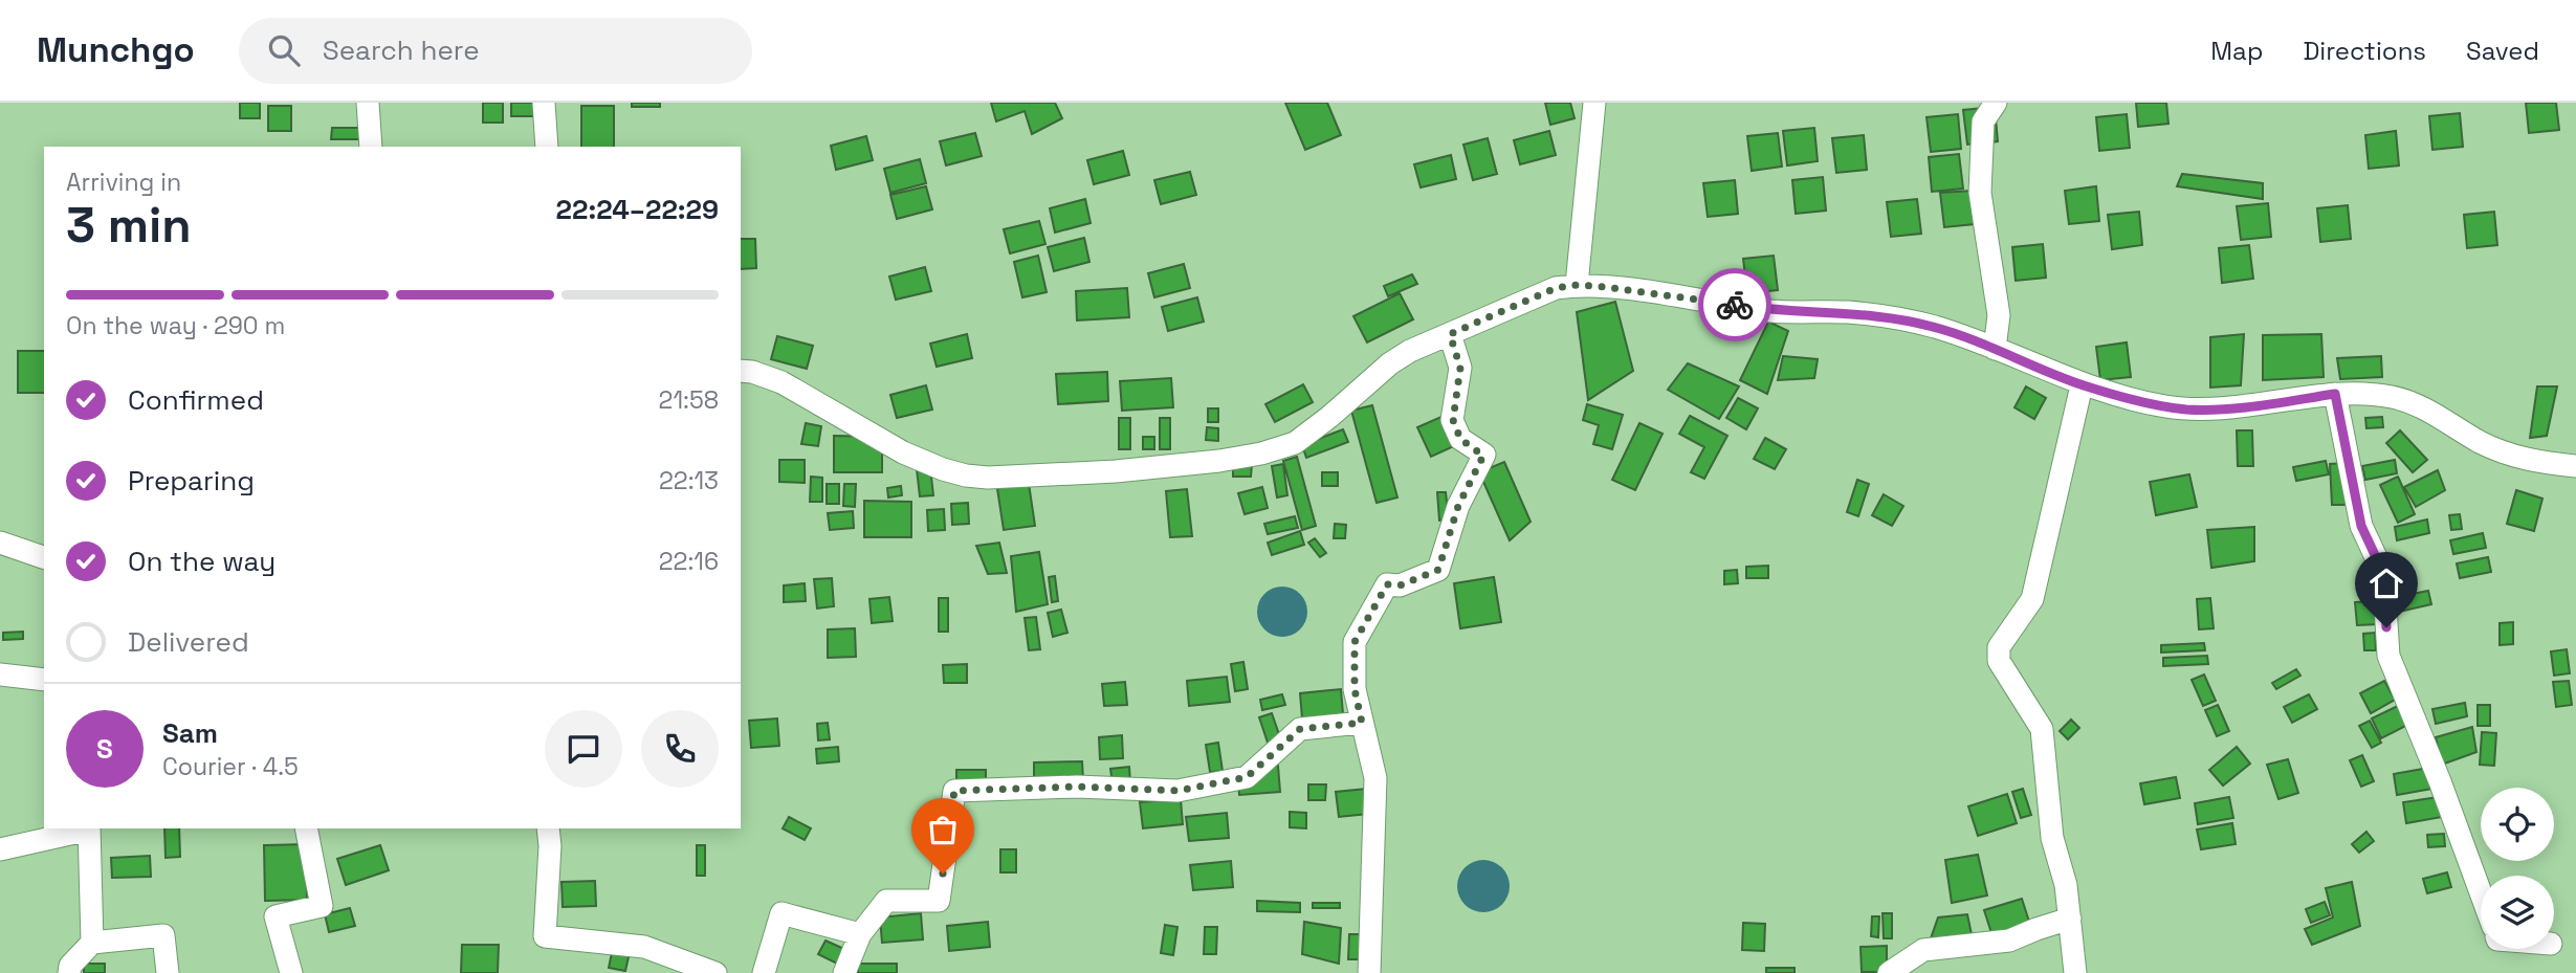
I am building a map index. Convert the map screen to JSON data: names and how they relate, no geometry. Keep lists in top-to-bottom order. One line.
{"page":{"header":"Munchgo","search":"Search here","nav":["Map","Directions","Saved"],"heading":["3 min","Arriving in","22:24–22:29"],"panel":["Sam","Courier · 4.5"],"bar":"On the way · 290 m","list":[["Confirmed","21:58"],["Preparing","22:13"],["On the way","22:16"],"Delivered"],"round":"S"}}
